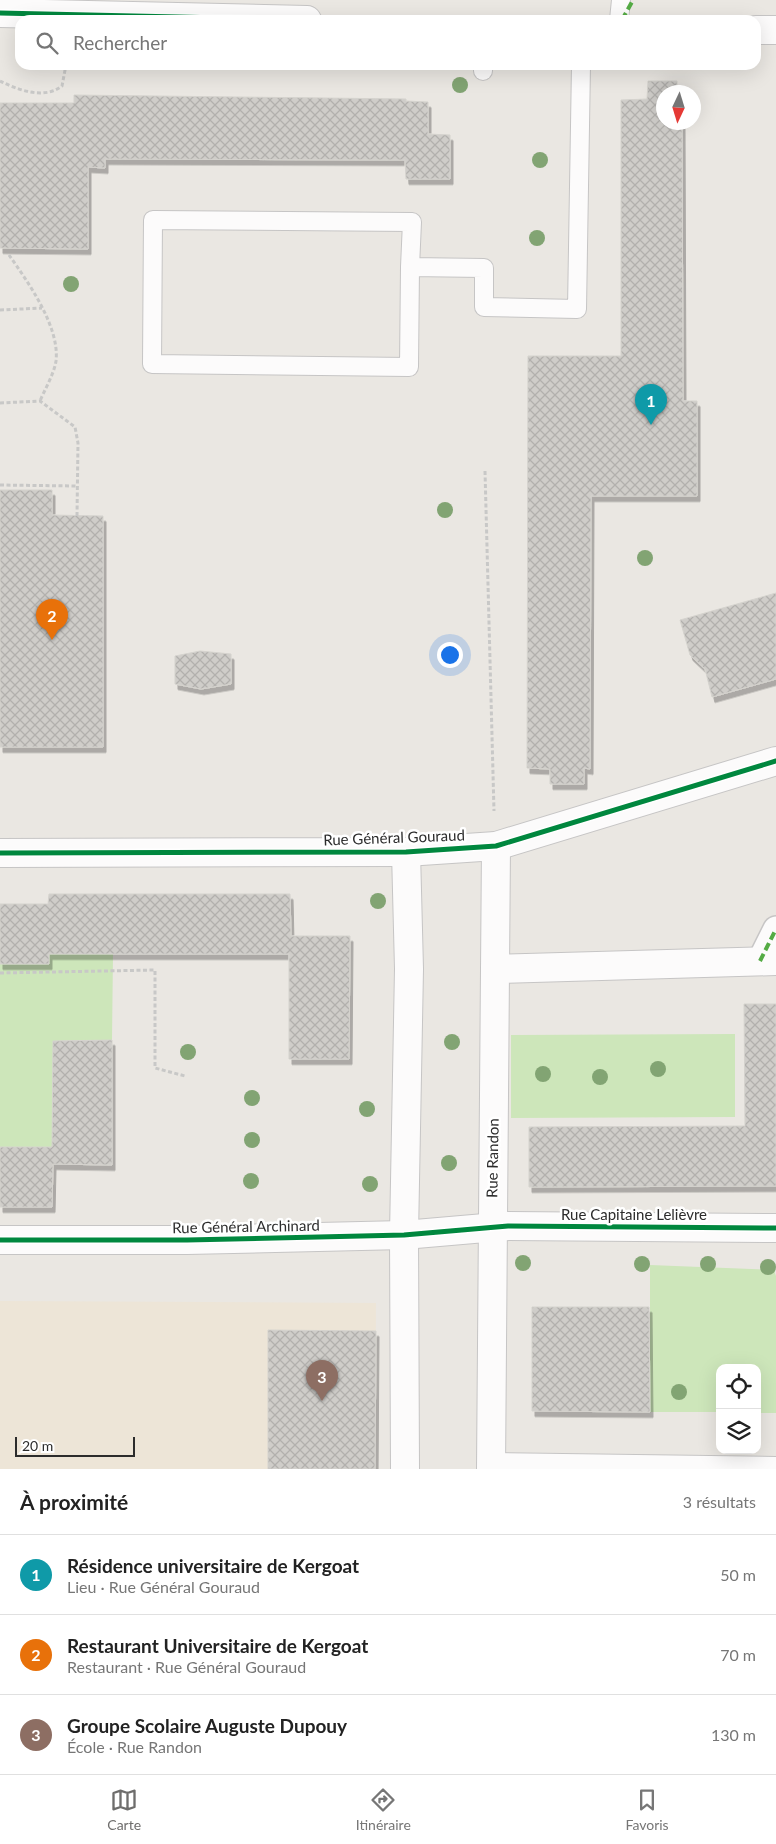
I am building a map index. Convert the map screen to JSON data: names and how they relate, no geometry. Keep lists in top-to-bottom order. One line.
{"streets":{"street":["Rue Général Gouraud","Rue Randon","Rue Capitaine Lelièvre","Rue Général Archinard"]},"crossings":[["Rue Général Gouraud","Rue Randon"],["Rue Randon","Rue Capitaine Lelièvre"],["Rue Randon","Rue Général Archinard"],["Rue Capitaine Lelièvre","Rue Général Archinard"]],"scale_bar":"20 m","north":"bottom","page":{"search":"Rechercher","pins":["1","2","3"],"scale":"20 m","heading":["À proximité","3 résultats"],"list":[{"mark":"1","name":"Résidence universitaire de Kergoat","note":"Lieu · Rue Général Gouraud","value":"50 m"},{"mark":"2","name":"Restaurant Universitaire de Kergoat","note":"Restaurant · Rue Général Gouraud","value":"70 m"},{"mark":"3","name":"Groupe Scolaire Auguste Dupouy","note":"École · Rue Randon","value":"130 m"}],"nav":["Carte","Itinéraire","Favoris"]}}
